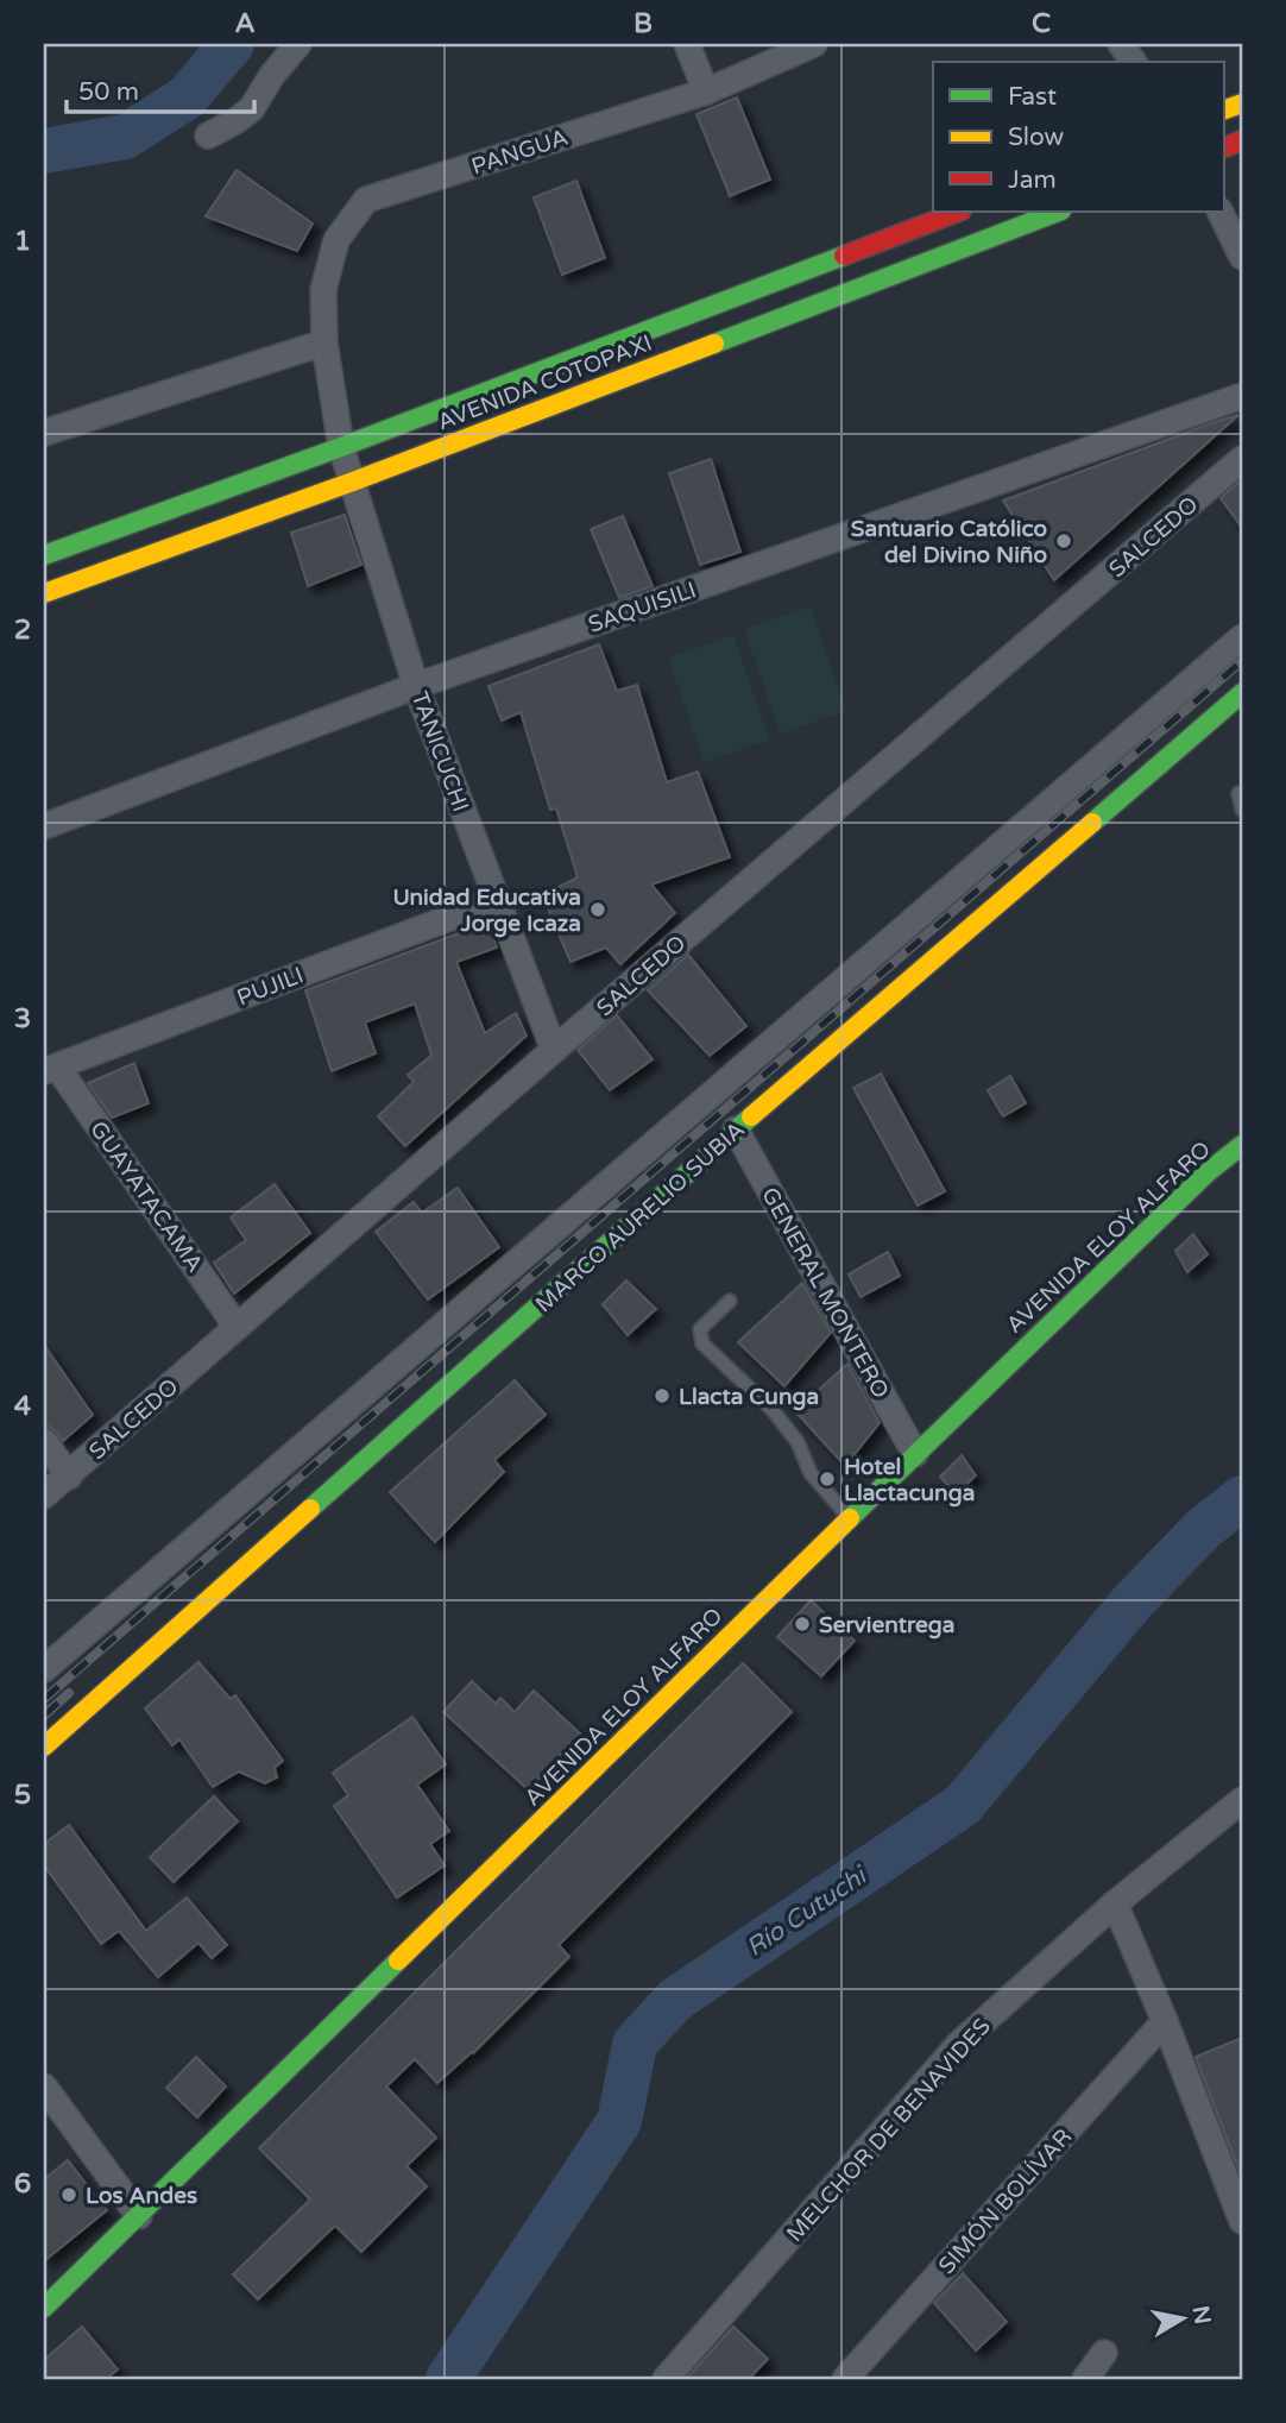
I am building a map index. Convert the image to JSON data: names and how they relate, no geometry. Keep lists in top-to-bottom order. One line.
{"streets":{"main road":["AVENIDA COTOPAXI","MARCO AURELIO SUBIA","AVENIDA ELOY ALFARO"],"street":["PANGUA","SALCEDO","SAQUISILI","TANICUCHI","PUJILI","GUAYATACAMA","GENERAL MONTERO","MELCHOR DE BENAVIDES","SIMÓN BOLÍVAR"]},"crossings":[["PANGUA","AVENIDA COTOPAXI"],["PANGUA","TANICUCHI"],["AVENIDA COTOPAXI","TANICUCHI"],["SALCEDO","TANICUCHI"],["SALCEDO","GUAYATACAMA"],["SAQUISILI","TANICUCHI"],["TANICUCHI","PUJILI"],["PUJILI","GUAYATACAMA"],["MARCO AURELIO SUBIA","GENERAL MONTERO"],["AVENIDA ELOY ALFARO","GENERAL MONTERO"]],"water":["Río Cutuchi"],"places":["Santuario Católico del Divino Niño","Unidad Educativa Jorge Icaza","Llacta Cunga","Hotel Llactacunga","Servientrega","Los Andes"],"legend":["Fast","Slow","Jam"],"scale_bar":"50 m","north":"right","grid":{"columns":["A","B","C"],"rows":["1","2","3","4","5","6"]}}
